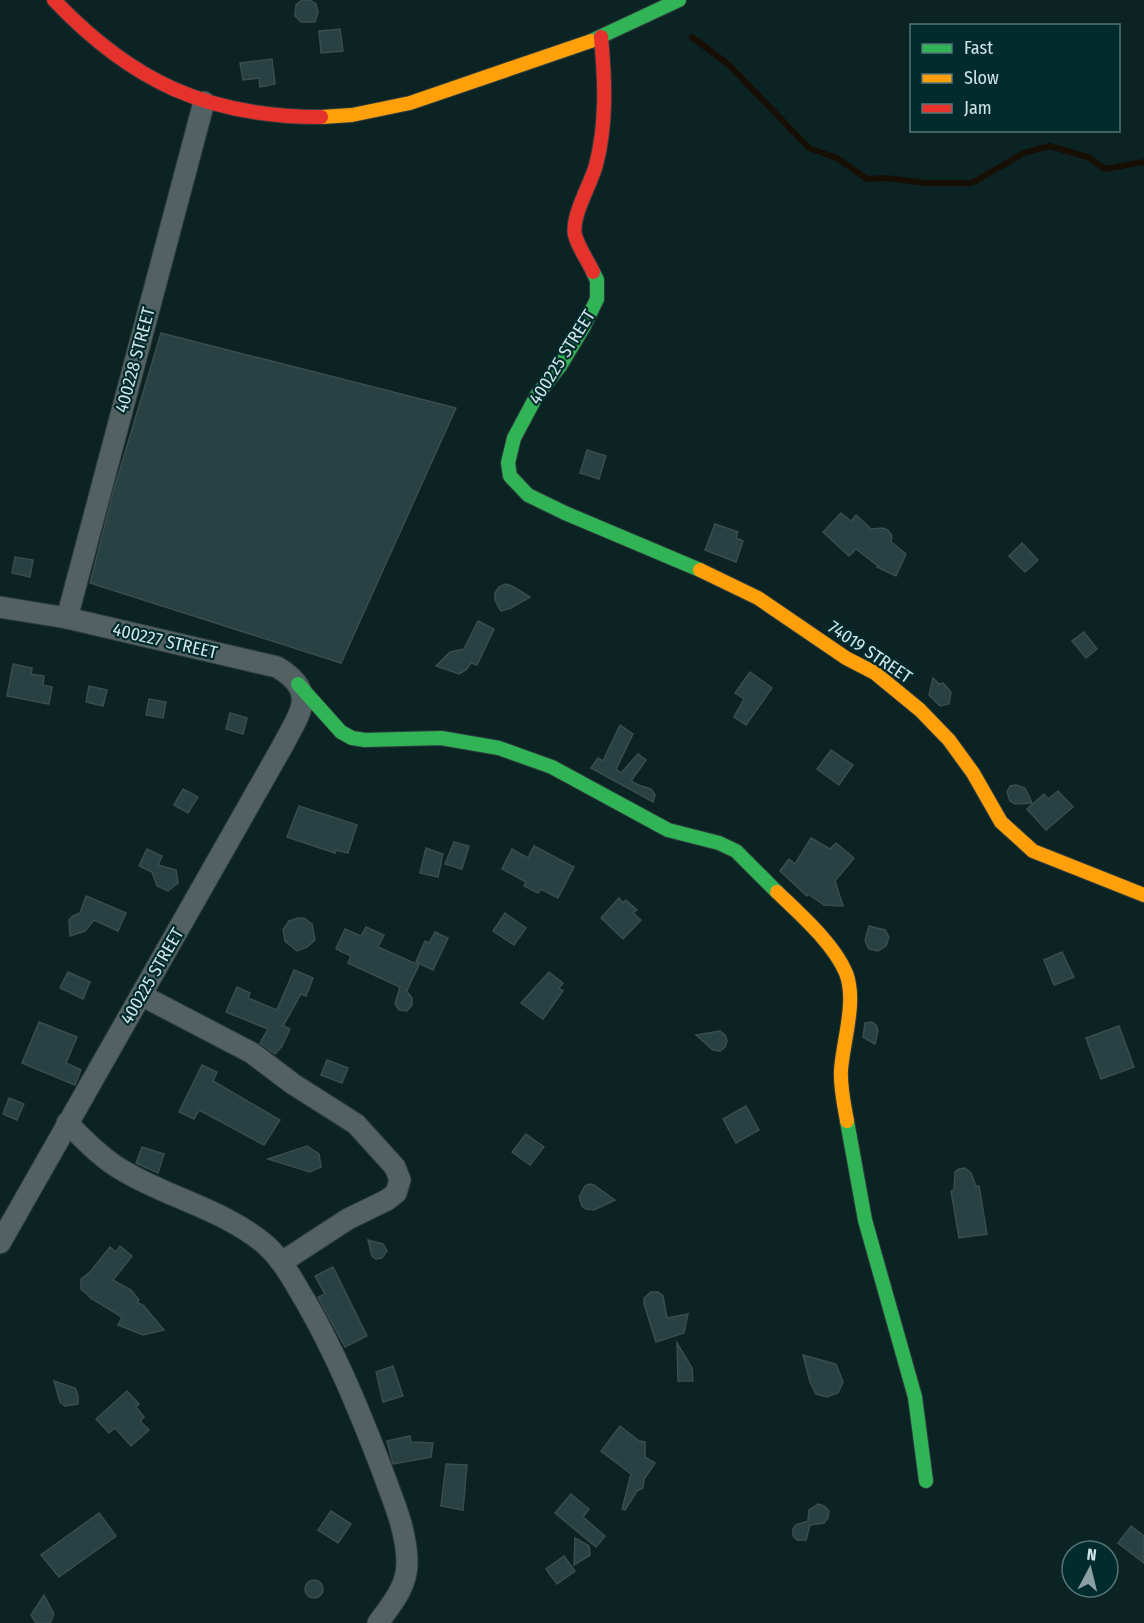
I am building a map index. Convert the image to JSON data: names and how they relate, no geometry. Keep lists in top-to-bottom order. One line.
{"streets":{"street":["400225 STREET","400228 STREET","400227 STREET","74019 STREET"]},"crossings":[["400225 STREET","400227 STREET"],["400225 STREET","74019 STREET"],["400228 STREET","400227 STREET"]],"legend":["Fast","Slow","Jam"],"north":"top"}
